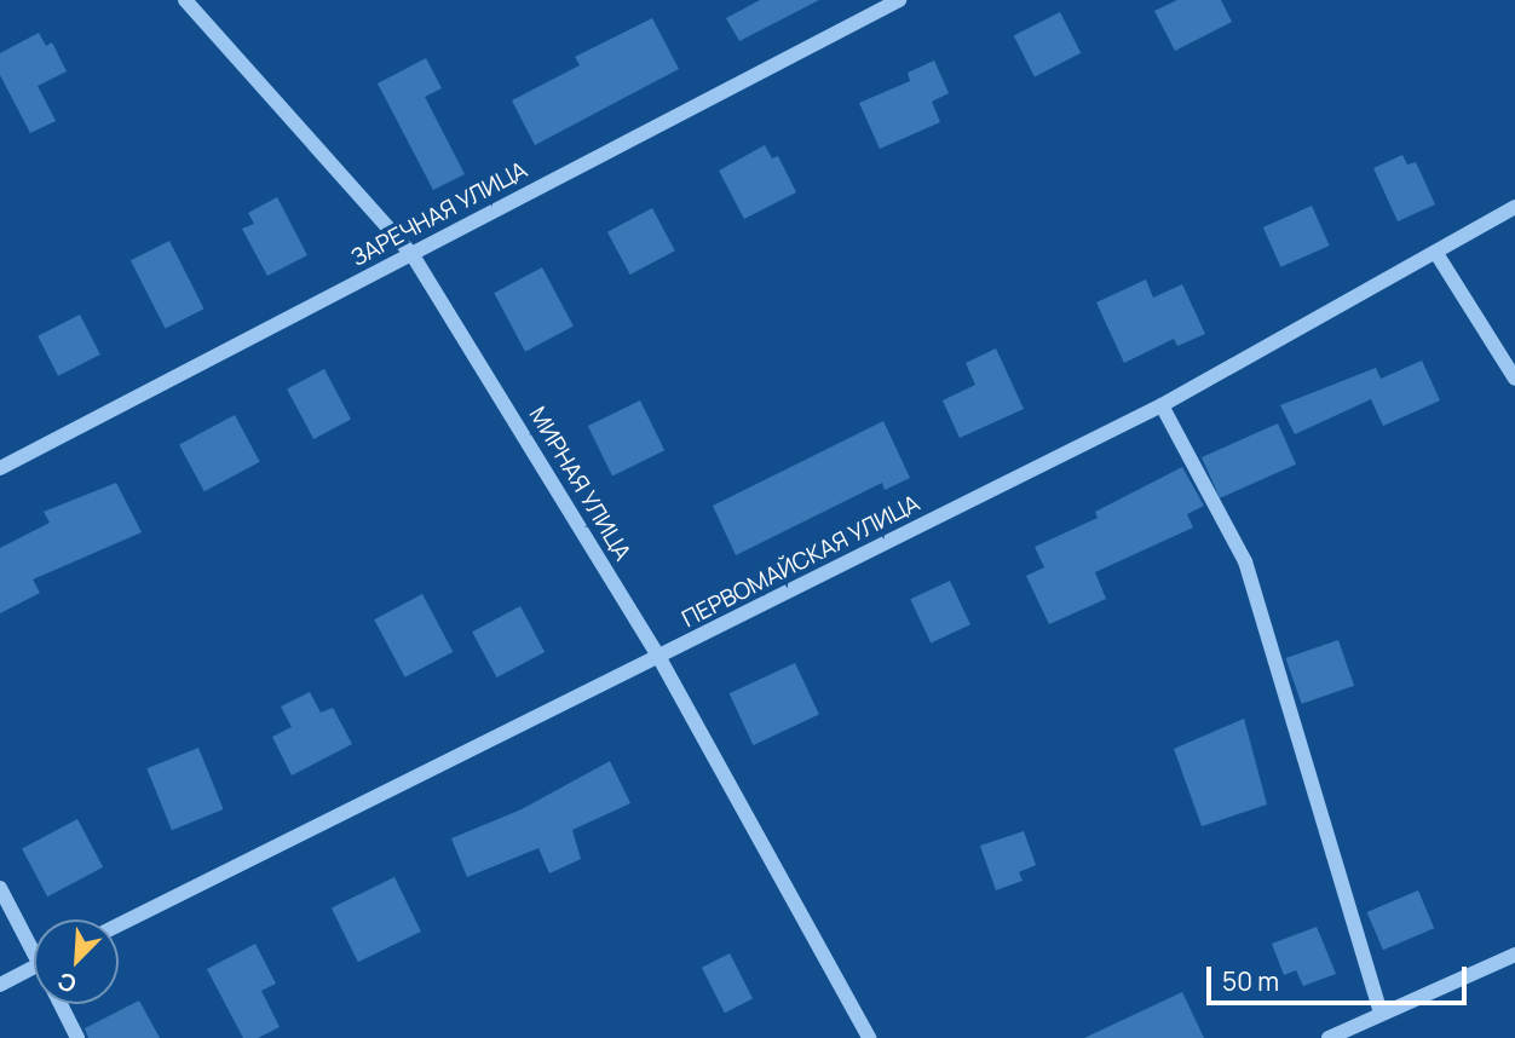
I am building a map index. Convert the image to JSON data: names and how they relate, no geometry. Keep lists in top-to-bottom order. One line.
{"streets":{"street":["ЗАРЕЧНАЯ УЛИЦА","МИРНАЯ УЛИЦА","ПЕРВОМАЙСКАЯ УЛИЦА"]},"crossings":[["ЗАРЕЧНАЯ УЛИЦА","МИРНАЯ УЛИЦА"],["МИРНАЯ УЛИЦА","ПЕРВОМАЙСКАЯ УЛИЦА"]],"scale_bar":"50 m","north":"bottom left"}
